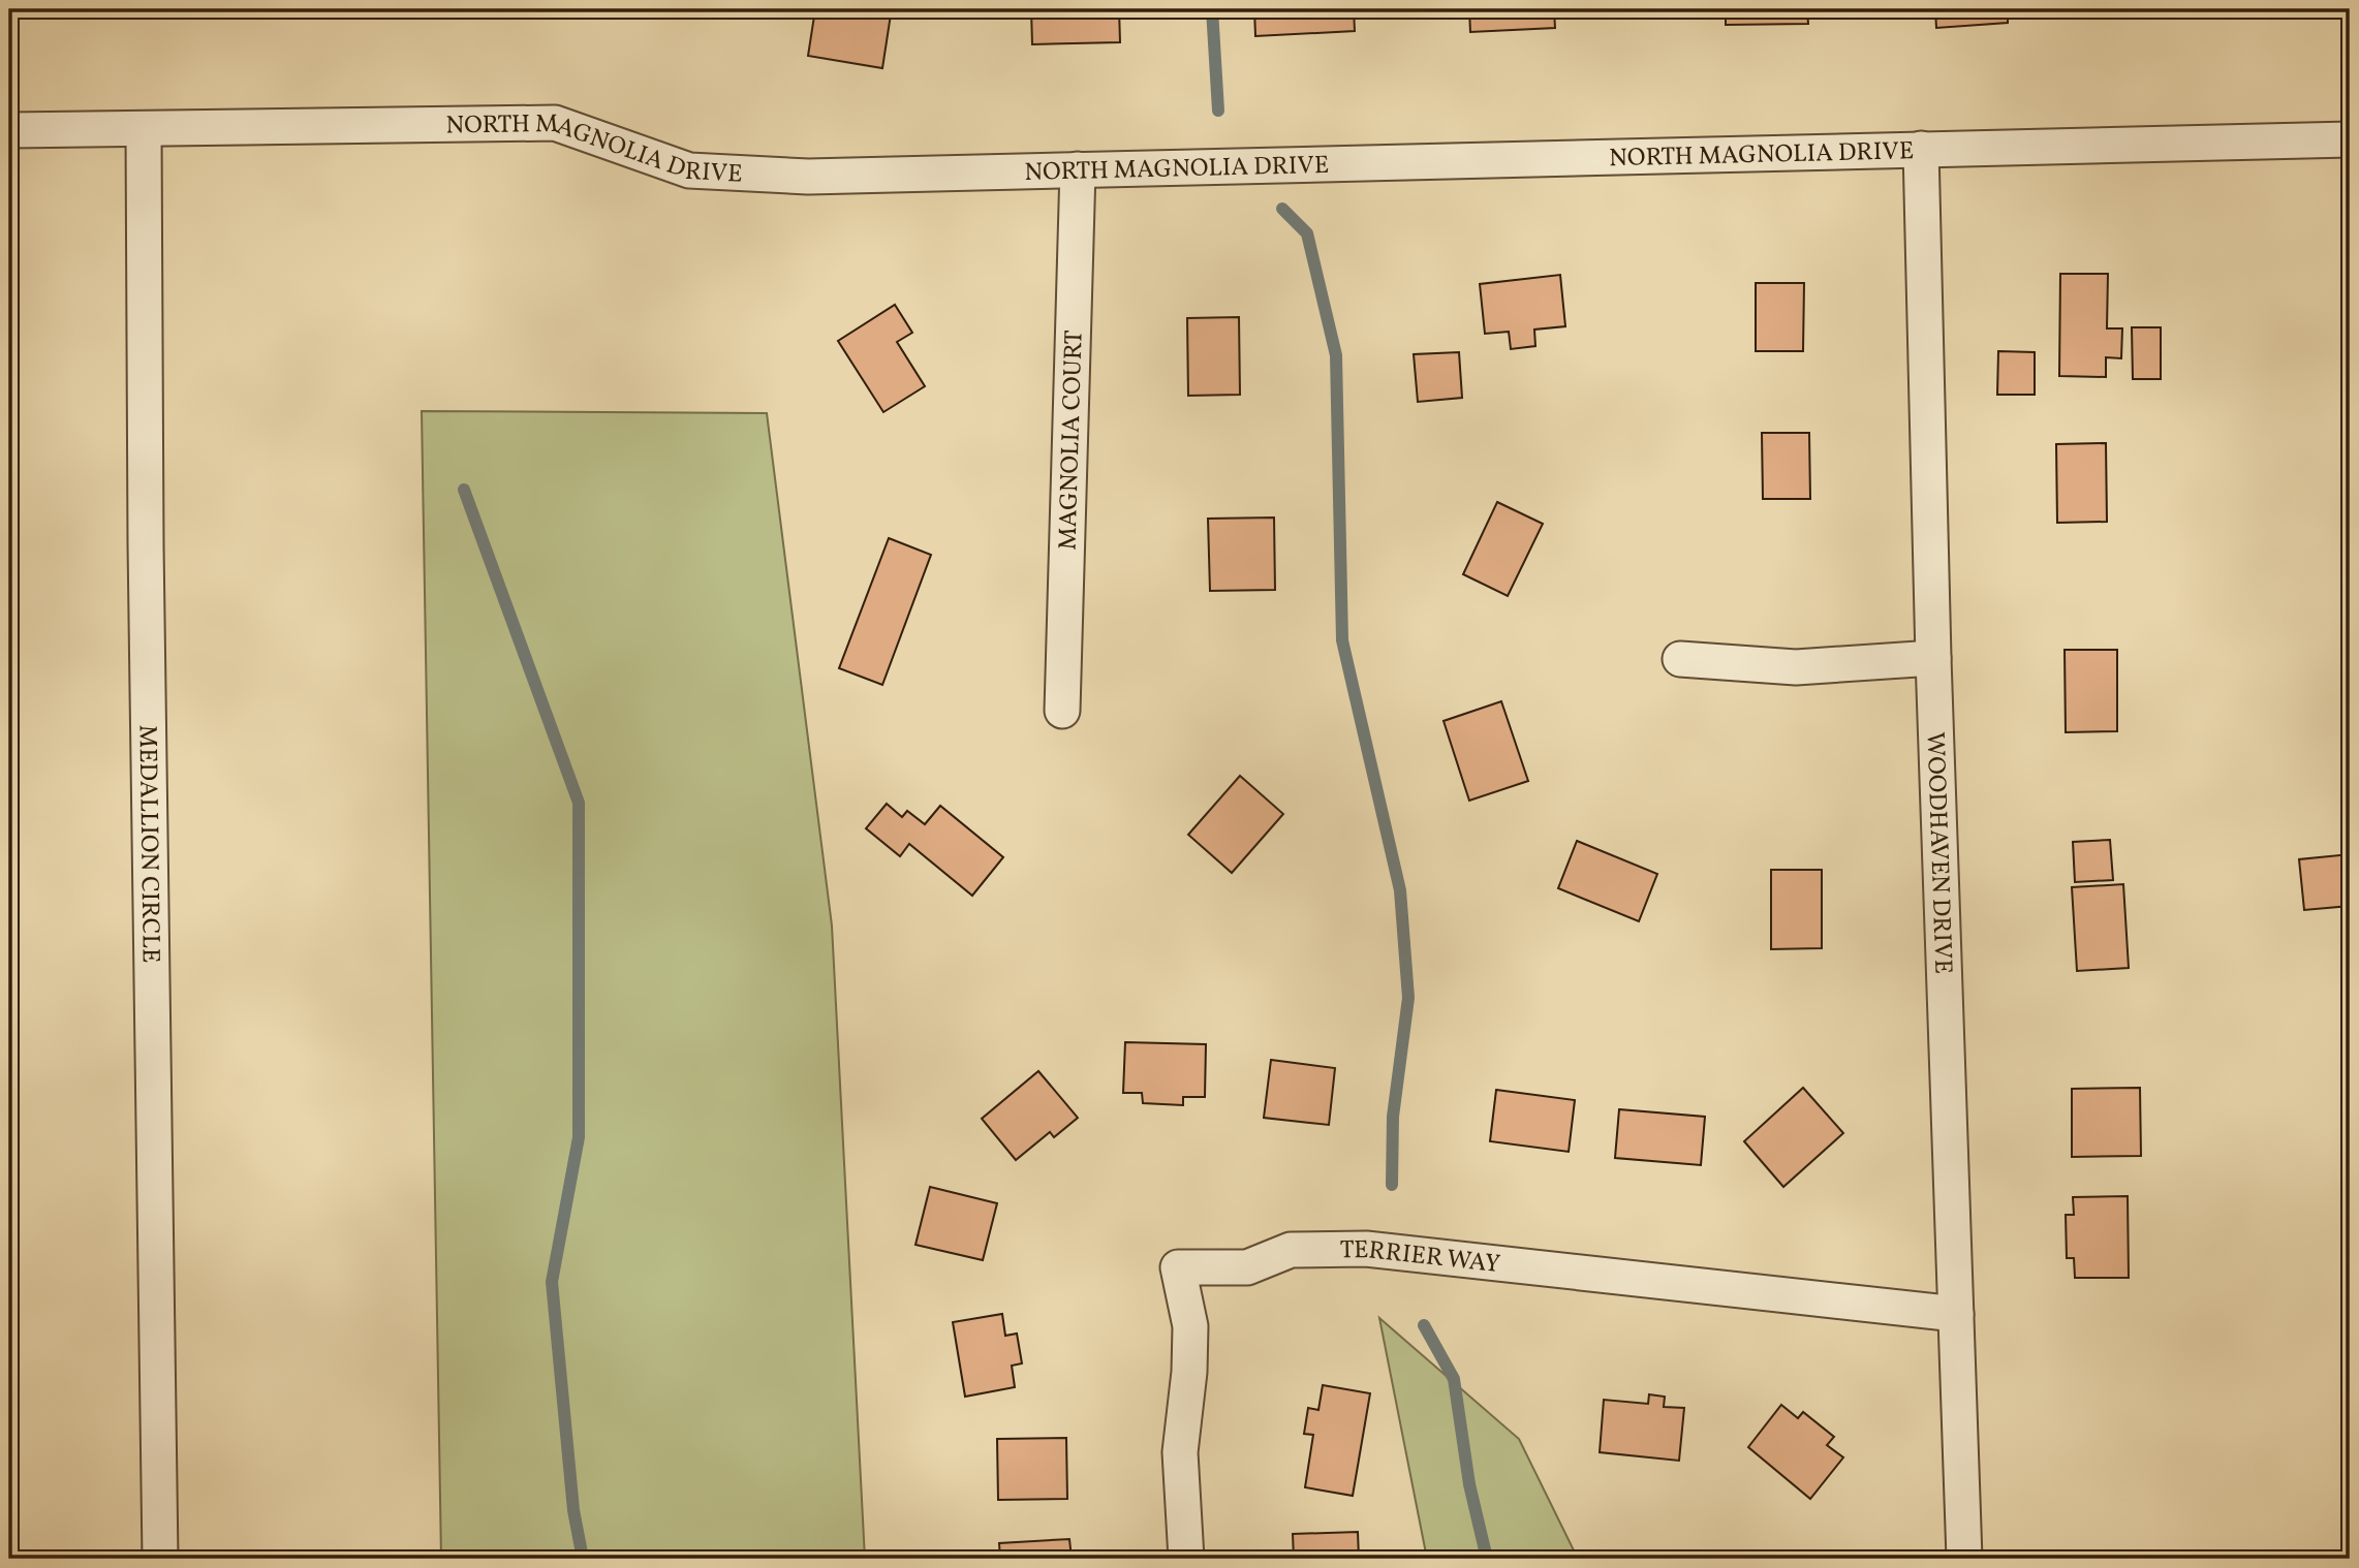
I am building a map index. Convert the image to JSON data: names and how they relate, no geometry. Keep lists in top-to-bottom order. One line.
{"streets":{"street":["NORTH MAGNOLIA DRIVE","MAGNOLIA COURT","MEDALLION CIRCLE","WOODHAVEN DRIVE","TERRIER WAY"]},"crossings":[["NORTH MAGNOLIA DRIVE","MAGNOLIA COURT"],["NORTH MAGNOLIA DRIVE","MEDALLION CIRCLE"],["NORTH MAGNOLIA DRIVE","WOODHAVEN DRIVE"],["WOODHAVEN DRIVE","TERRIER WAY"]]}
